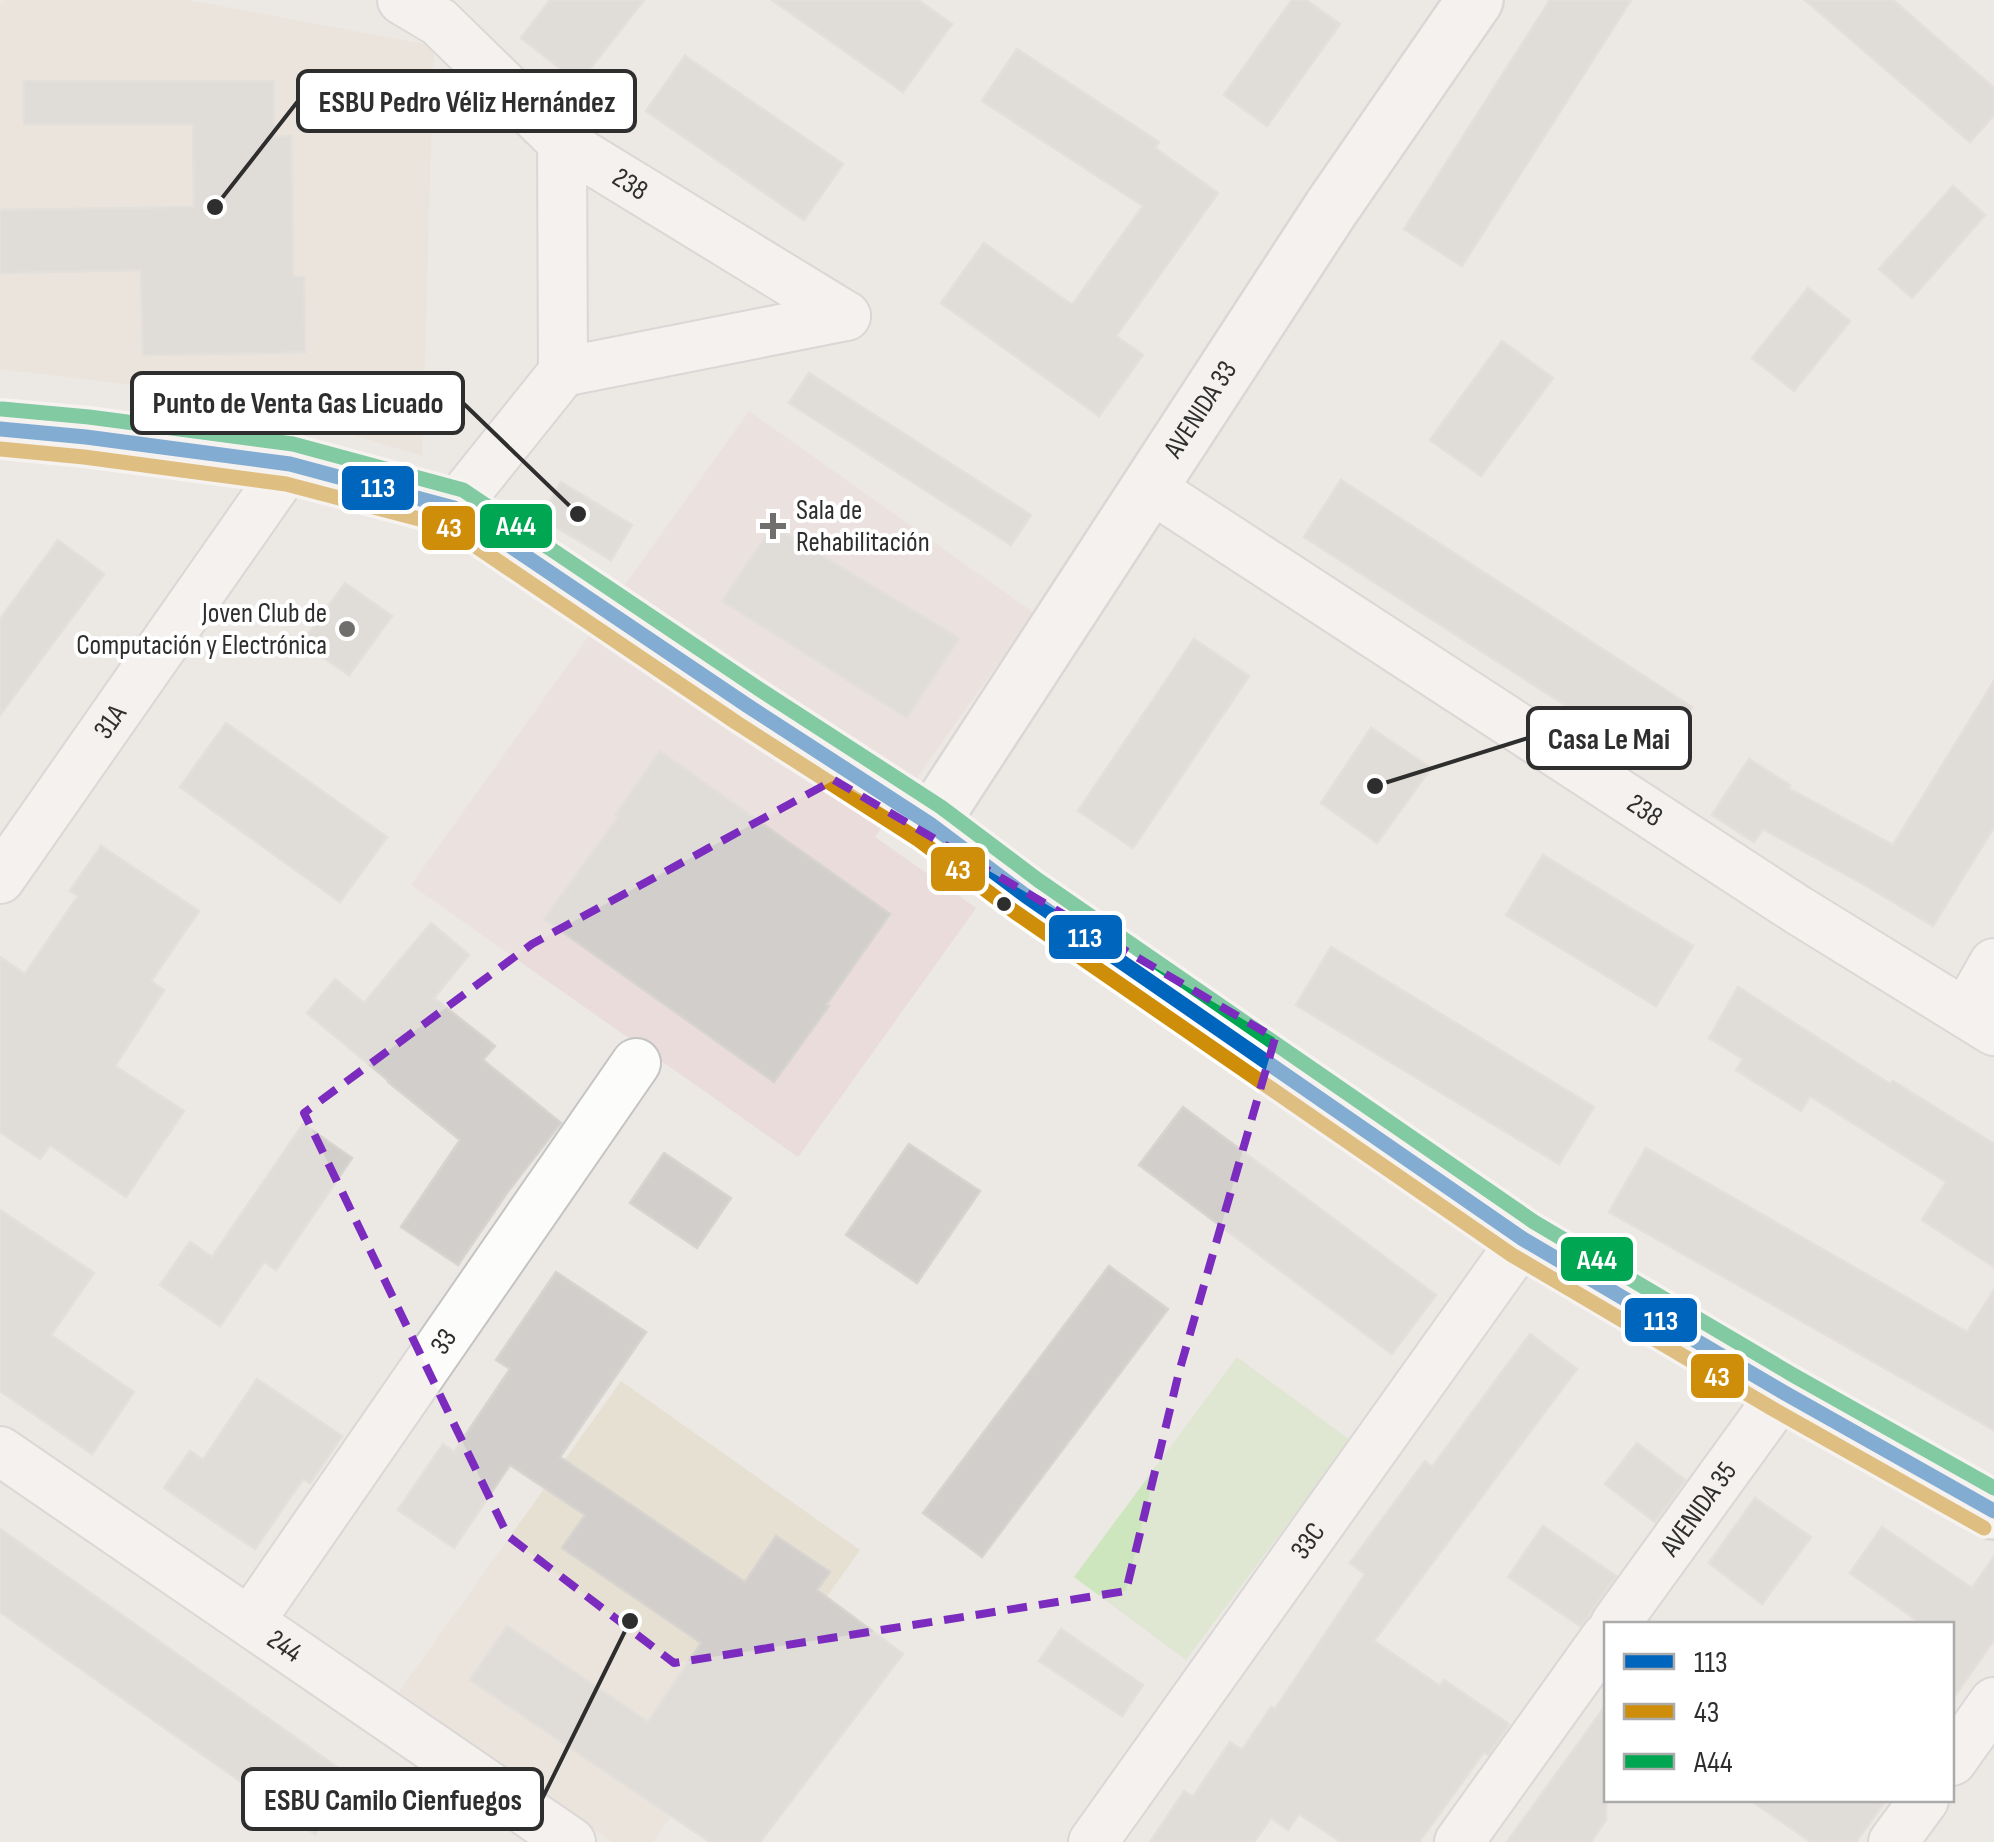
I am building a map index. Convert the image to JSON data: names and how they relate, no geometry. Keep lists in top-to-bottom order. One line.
{"streets":{"street":["238","AVENIDA 33","31A","33","AVENIDA 35","33C","244"]},"crossings":[["238","AVENIDA 33"],["33","244"]],"places":{"other":["ESBU Pedro Véliz Hernández","Punto de Venta Gas Licuado","Joven Club de Computación y Electrónica","Casa Le Mai","ESBU Camilo Cienfuegos"],"health":["Sala de Rehabilitación"]},"lines":["transit line A44","transit line 113","transit line 43"],"legend":["113","43","A44"]}
